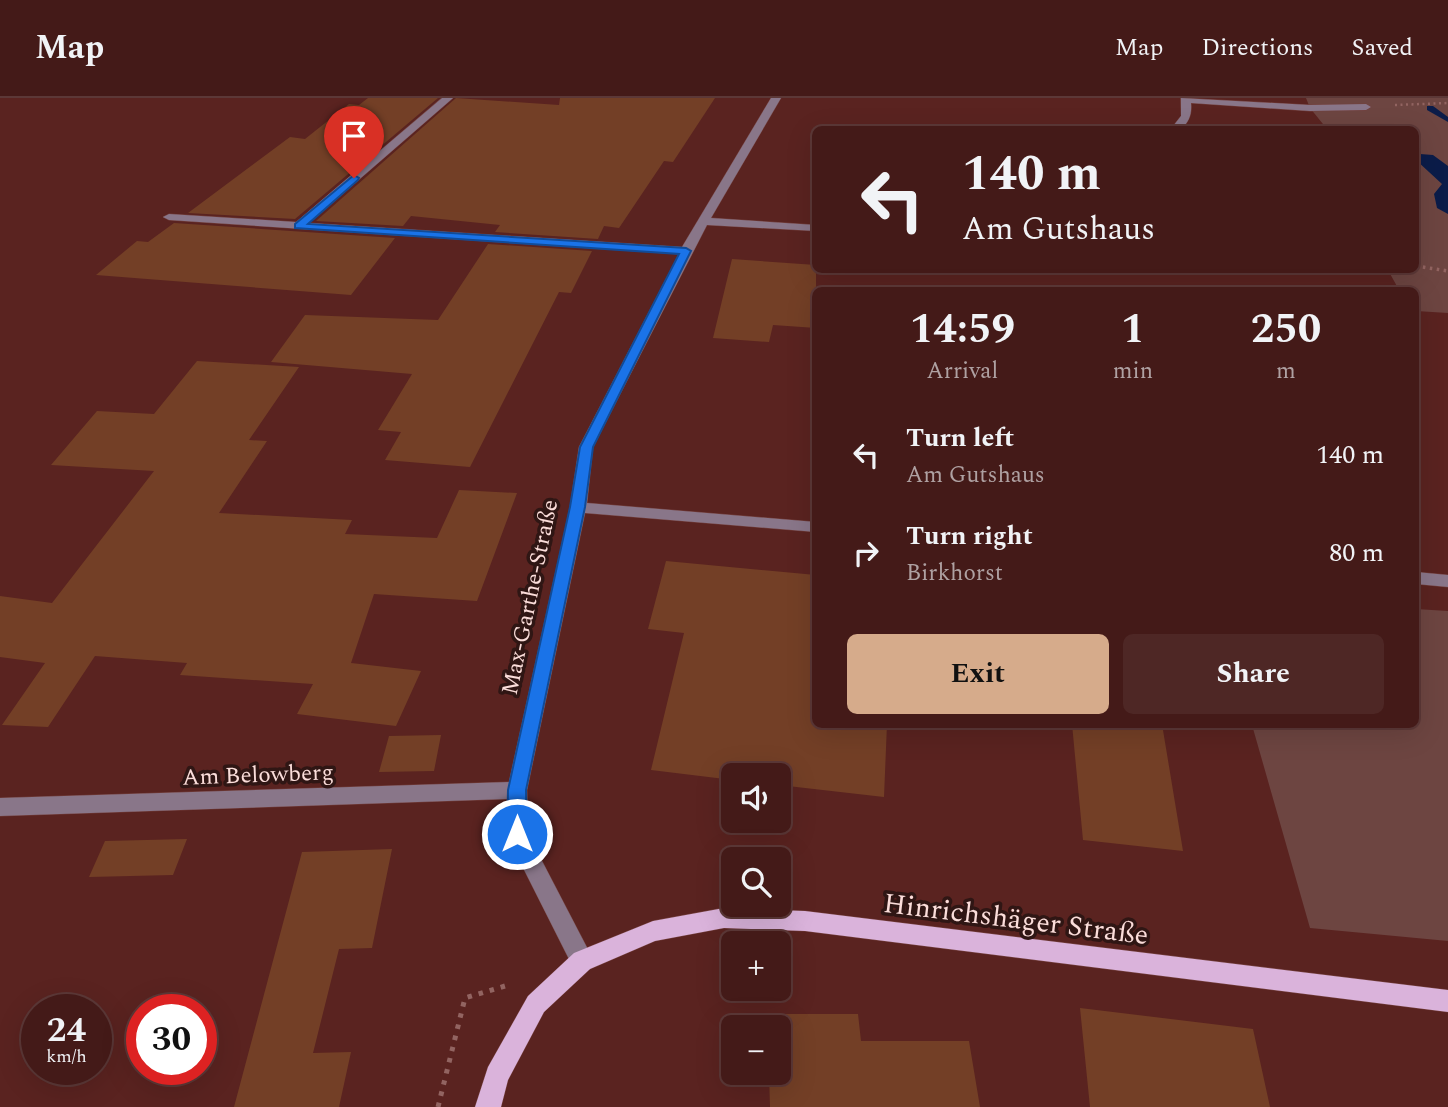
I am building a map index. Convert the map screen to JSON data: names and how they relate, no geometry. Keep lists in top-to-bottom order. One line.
{"streets":{"main road":["Hinrichshäger Straße"],"street":["Max-Garthe-Straße","Am Belowberg"]},"crossings":[["Max-Garthe-Straße","Am Belowberg"],["Max-Garthe-Straße","Hinrichshäger Straße"]],"page":{"header":"Map","nav":["Map","Directions","Saved"],"turn":["140 m","Am Gutshaus"],"eta":["14:59","Arrival","1","min","250","m"],"list":[{"name":"Turn left","note":"Am Gutshaus","value":"140 m"},{"name":"Turn right","note":"Birkhorst","value":"80 m"}],"buttons":["Exit","Share"],"map_buttons":["+","−"],"speed":"24 km/h","limit":"30"}}
